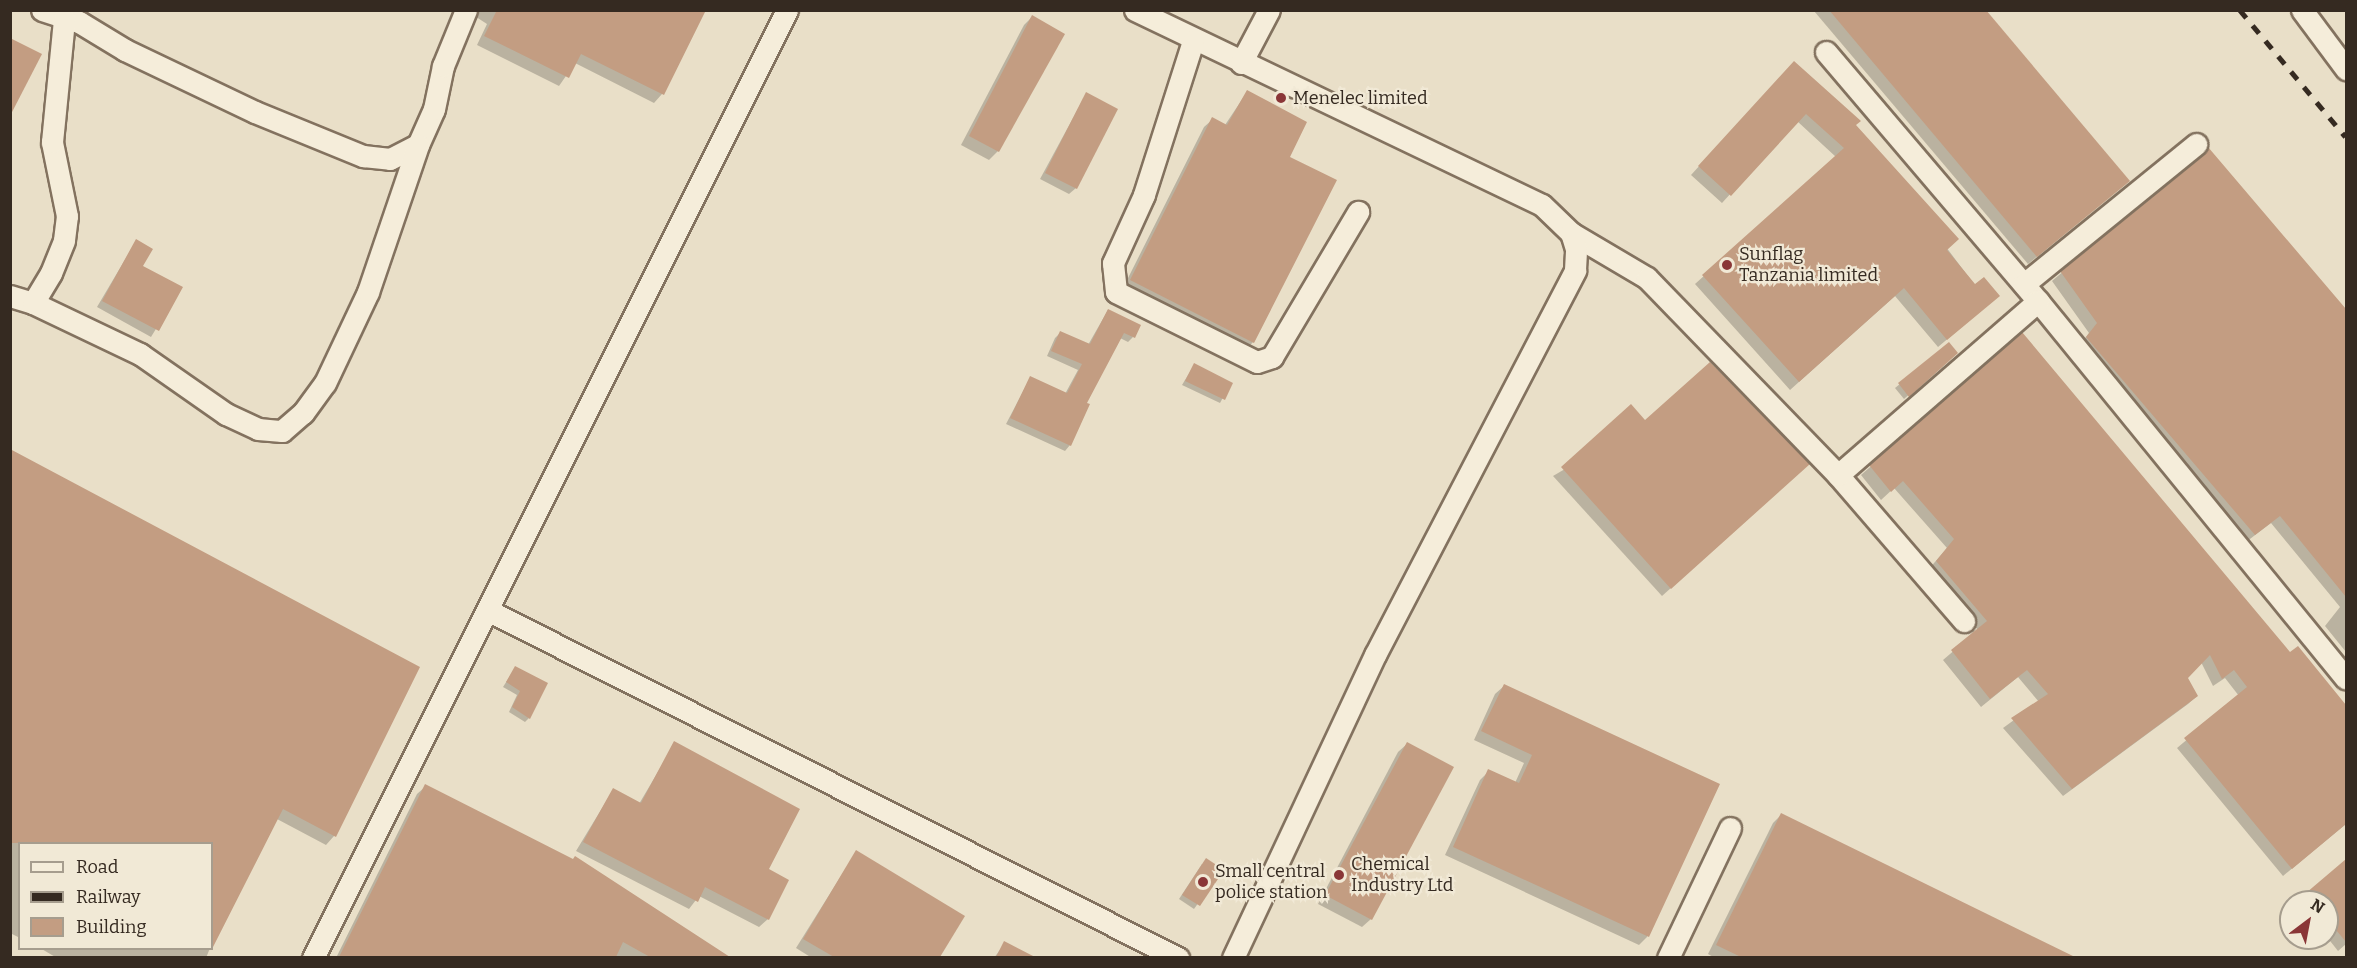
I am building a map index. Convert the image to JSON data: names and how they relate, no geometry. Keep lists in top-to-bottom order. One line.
{"places":["Menelec limited","Sunflag Tanzania limited","Chemical Industry Ltd","Small central police station"],"legend":["Road","Railway","Building"],"north":"top right"}
